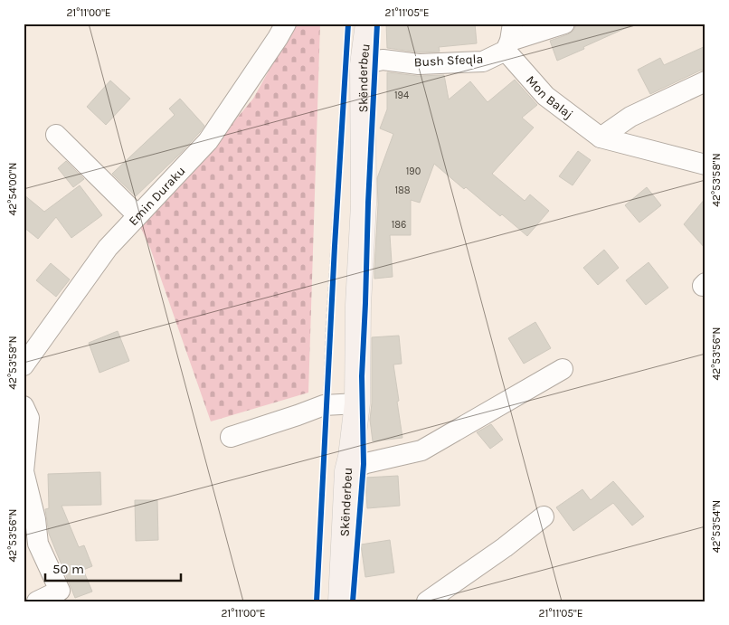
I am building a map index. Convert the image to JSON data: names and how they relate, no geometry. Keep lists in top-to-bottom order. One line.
{"streets":{"main road":["Skënderbeu"],"street":["Bush Sfeqla","Mon Balaj","Emin Duraku"]},"crossings":[["Bush Sfeqla","Skënderbeu"],["Bush Sfeqla","Mon Balaj"]],"house_numbers":["194","190","188","186"],"scale_bar":"50 m","coordinates":["21°11'00\"E","21°11'05\"E","42°53'58\"N","42°54'00\"N","42°53'56\"N","42°53'54\"N"]}
